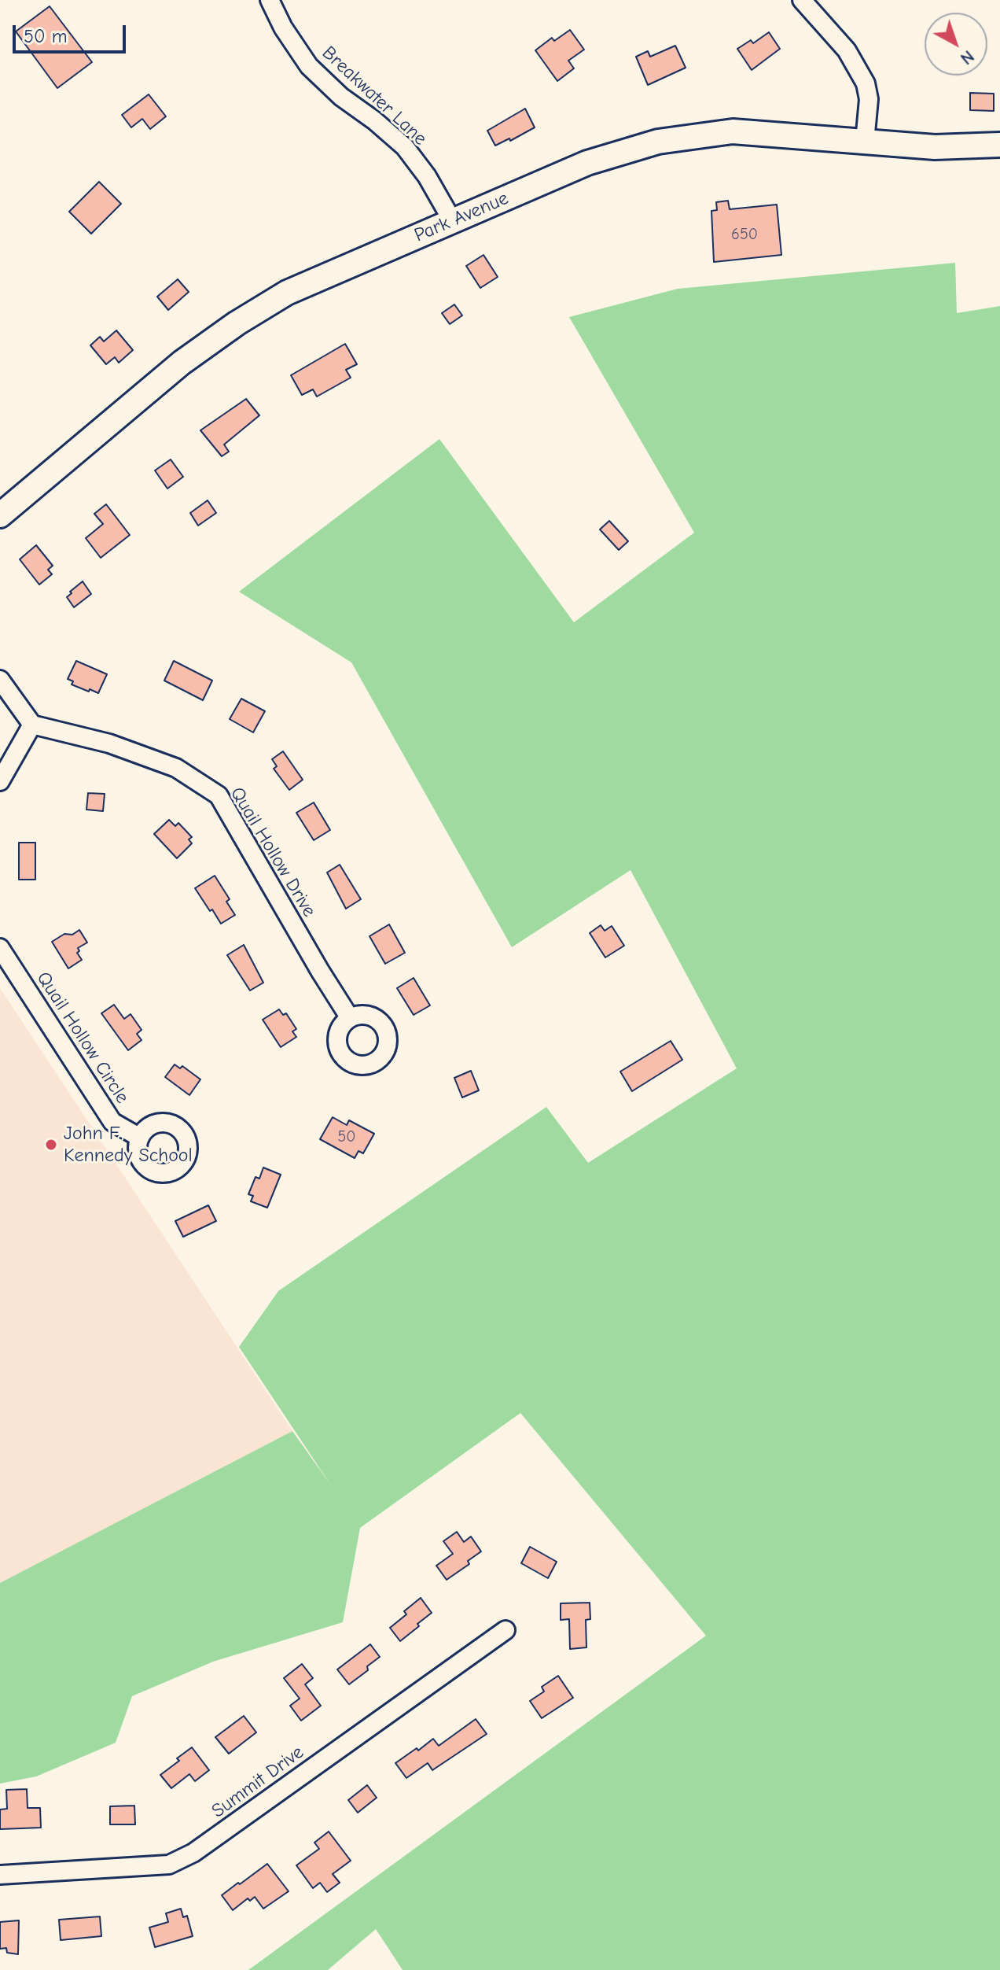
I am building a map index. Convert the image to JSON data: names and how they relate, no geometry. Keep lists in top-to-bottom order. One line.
{"streets":{"main road":["Park Avenue"],"street":["Breakwater Lane","Quail Hollow Drive","Quail Hollow Circle","Summit Drive"]},"crossings":[["Breakwater Lane","Park Avenue"]],"places":["John F. Kennedy School"],"house_numbers":["650","50"],"scale_bar":"50 m","north":"bottom right"}
